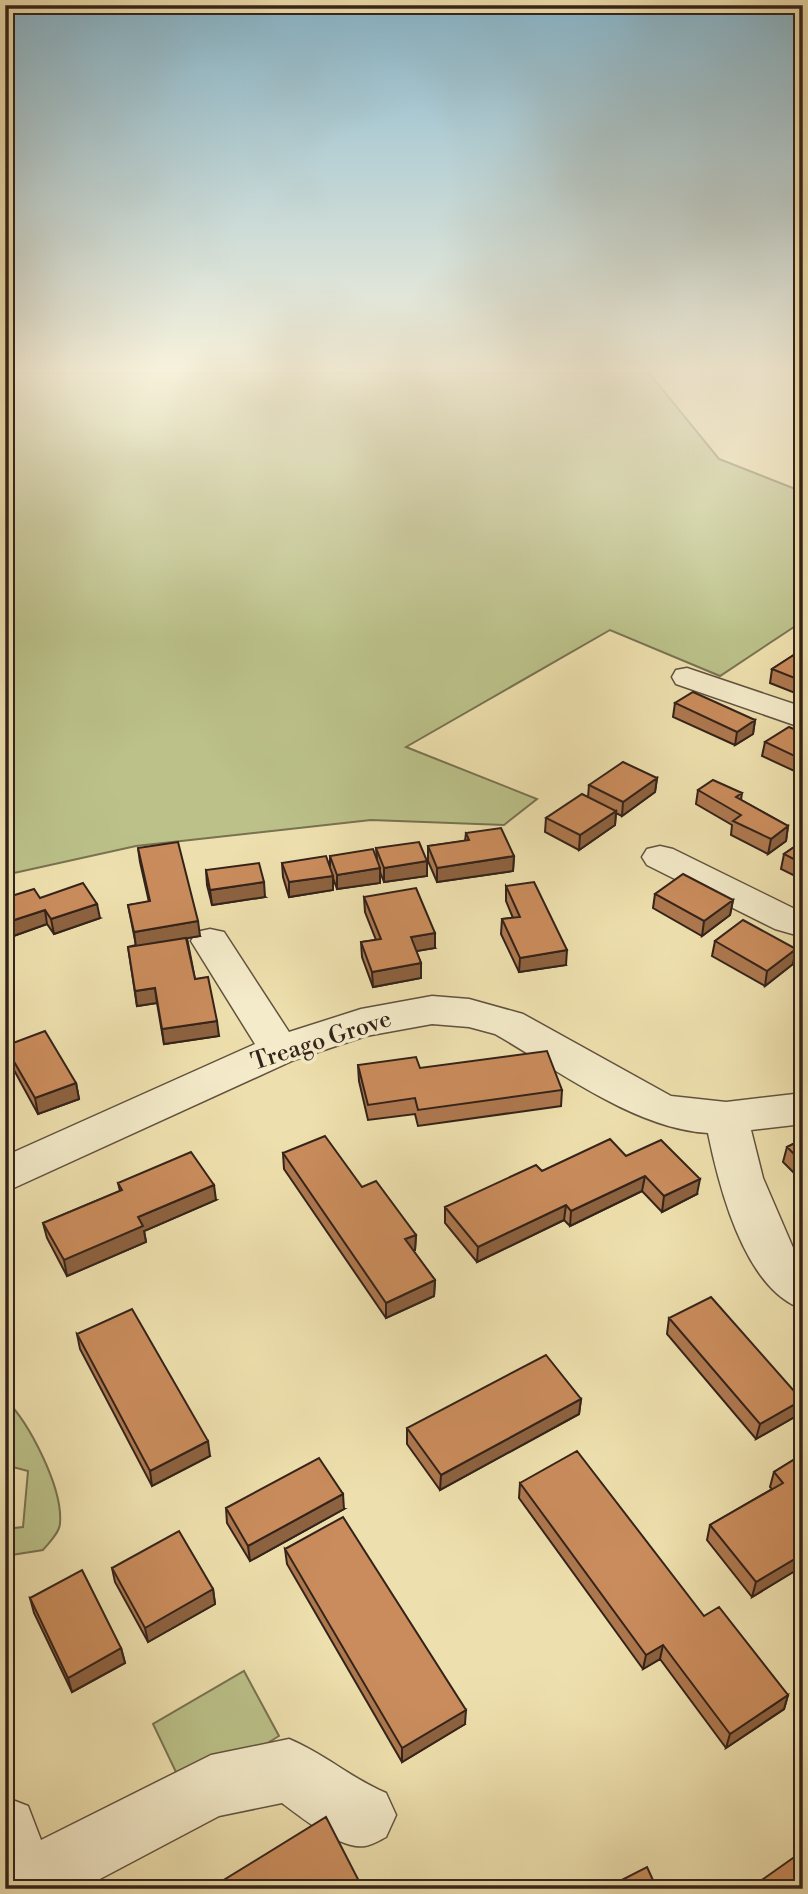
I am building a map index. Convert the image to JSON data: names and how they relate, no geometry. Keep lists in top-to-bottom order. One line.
{"streets":{"street":["Treago Grove"]}}
